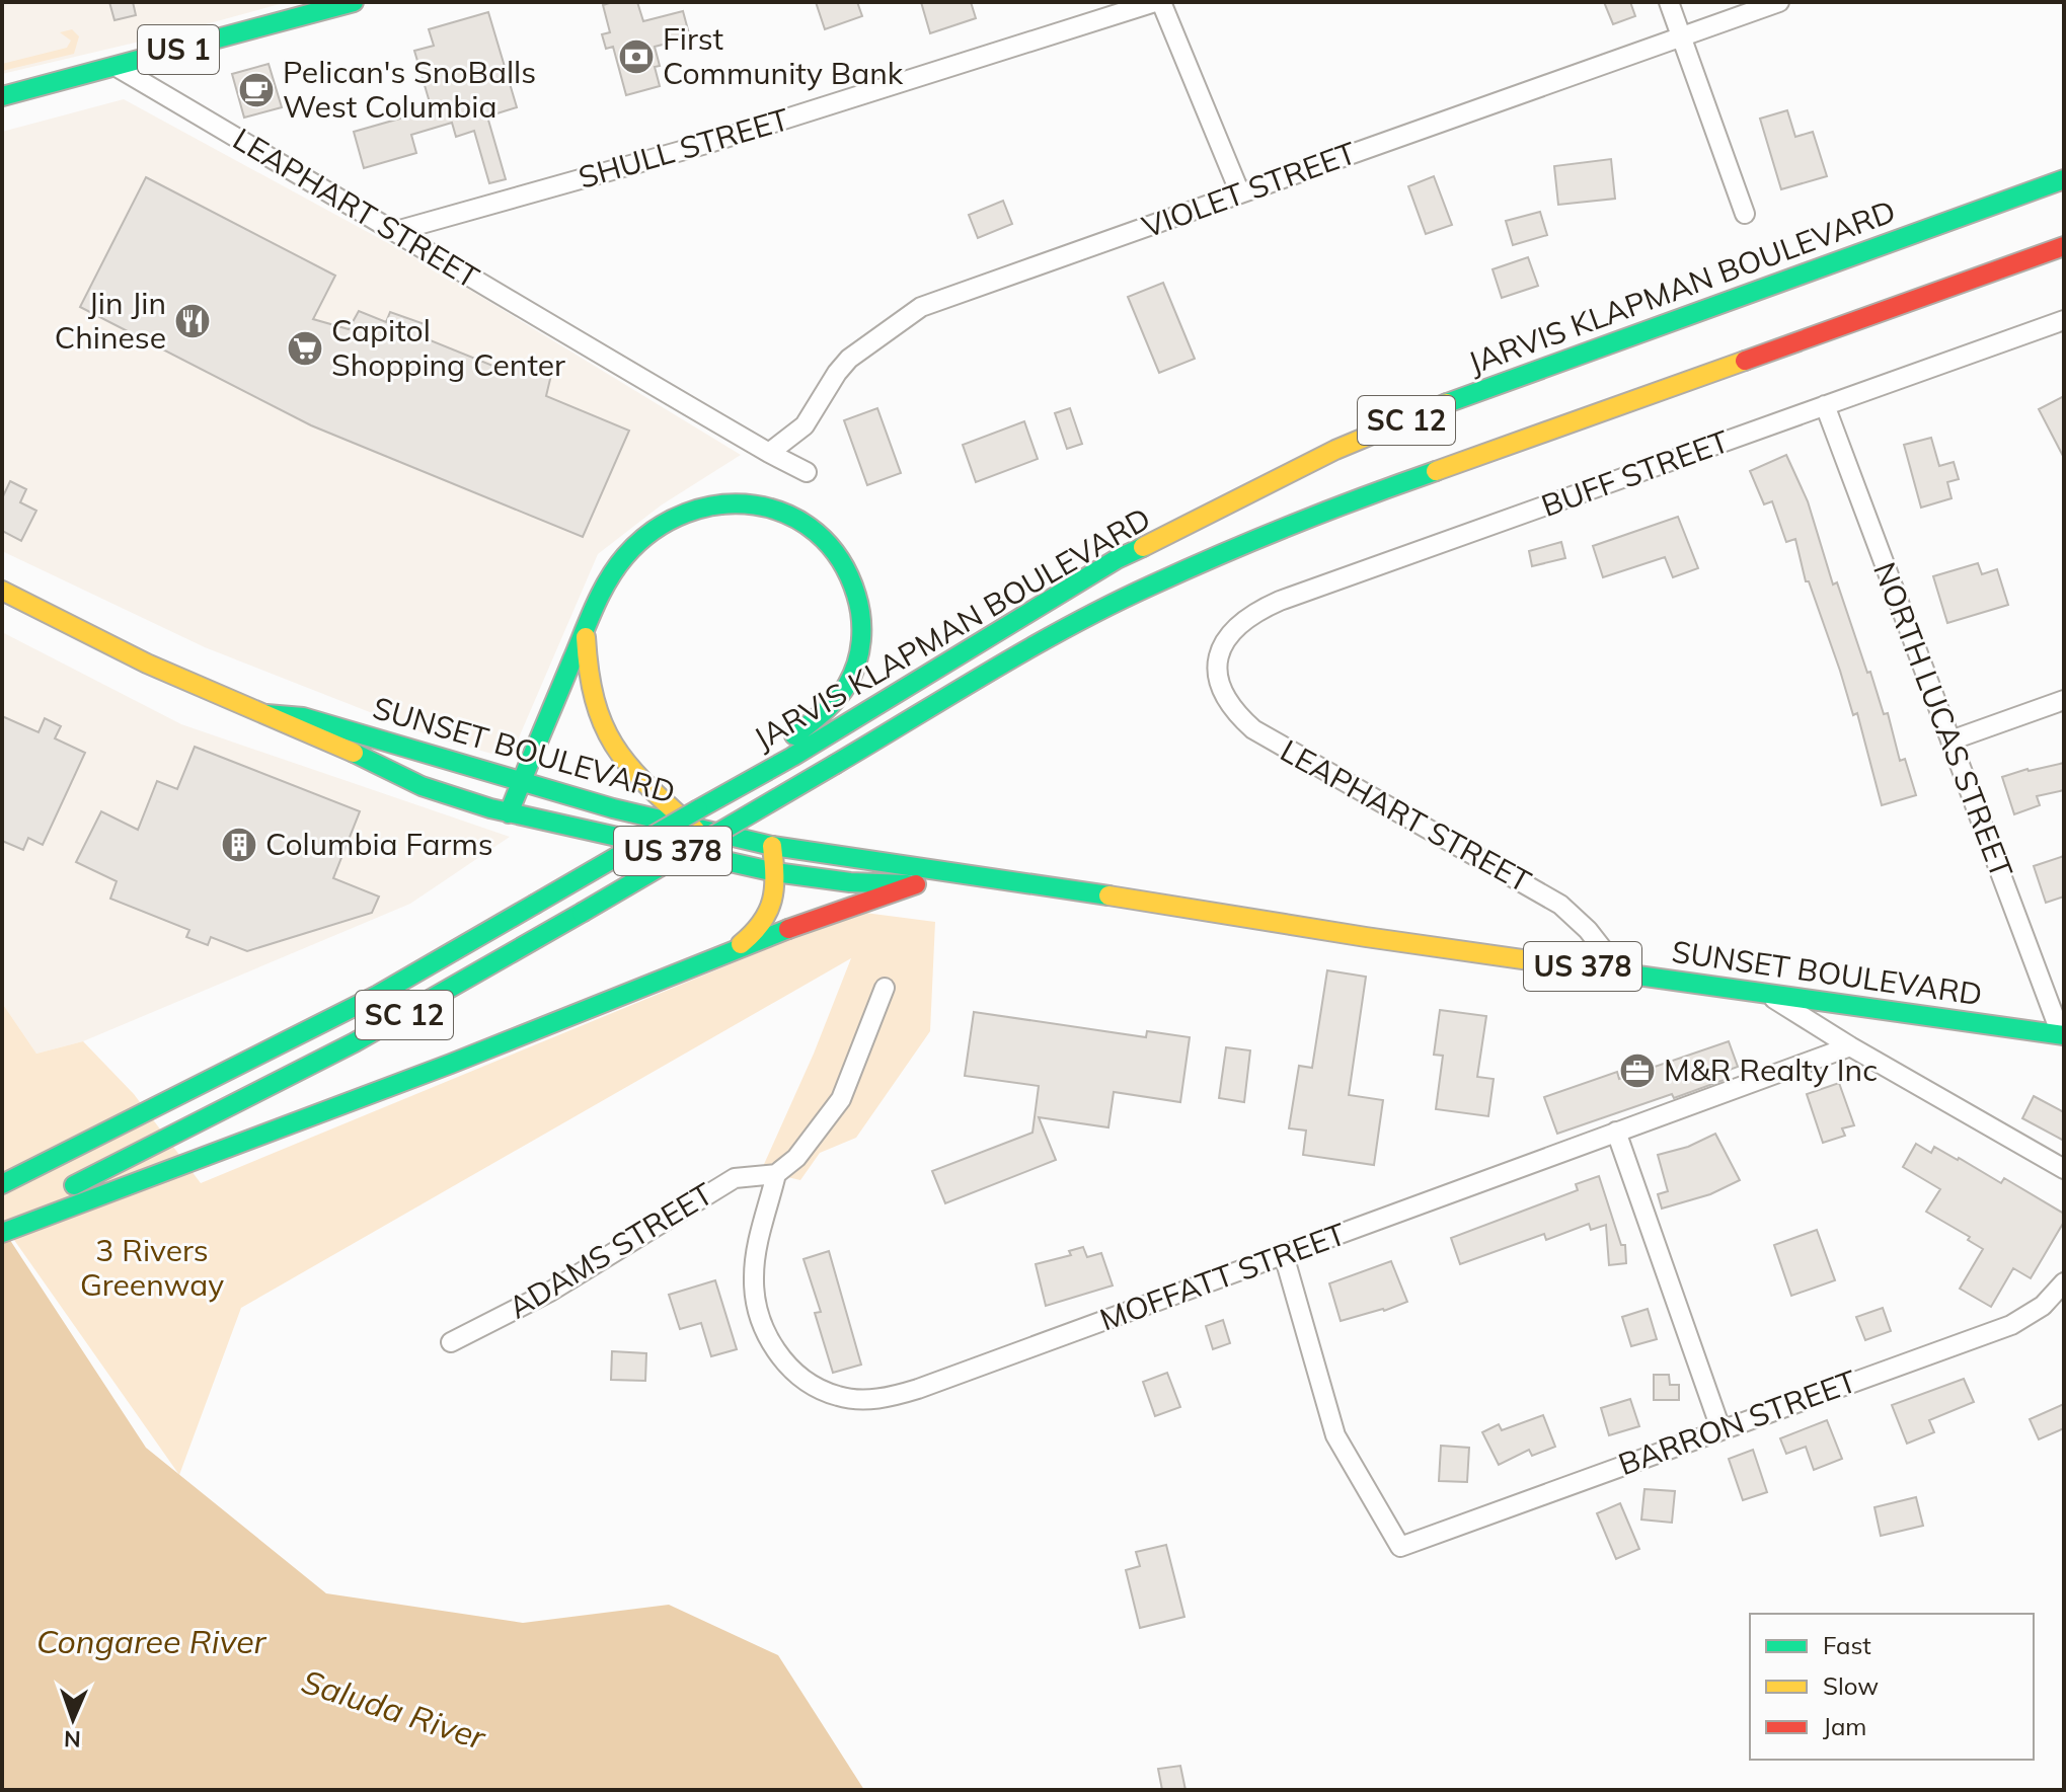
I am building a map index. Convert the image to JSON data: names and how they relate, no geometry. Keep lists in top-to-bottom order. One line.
{"streets":{"main road":["US 1","JARVIS KLAPMAN BOULEVARD","SC 12","SUNSET BOULEVARD","US 378"],"street":["SHULL STREET","VIOLET STREET","LEAPHART STREET","BUFF STREET","NORTH LUCAS STREET","ADAMS STREET","MOFFATT STREET","BARRON STREET"]},"crossings":[["US 1","LEAPHART STREET"],["SHULL STREET","LEAPHART STREET"],["VIOLET STREET","LEAPHART STREET"],["LEAPHART STREET","BUFF STREET"],["LEAPHART STREET","SUNSET BOULEVARD"],["JARVIS KLAPMAN BOULEVARD","SC 12"],["BUFF STREET","NORTH LUCAS STREET"],["NORTH LUCAS STREET","SUNSET BOULEVARD"],["ADAMS STREET","MOFFATT STREET"],["MOFFATT STREET","BARRON STREET"]],"water":["Congaree River","Saluda River"],"parks":["3 Rivers Greenway"],"places":{"bank":["First Community Bank"],"cafe":["Pelican's SnoBalls West Columbia"],"restaurant":["Jin Jin Chinese"],"supermarket":["Capitol Shopping Center"],"building":["Columbia Farms"],"office":["M&R Realty Inc"]},"legend":["Fast","Slow","Jam"],"north":"bottom"}
